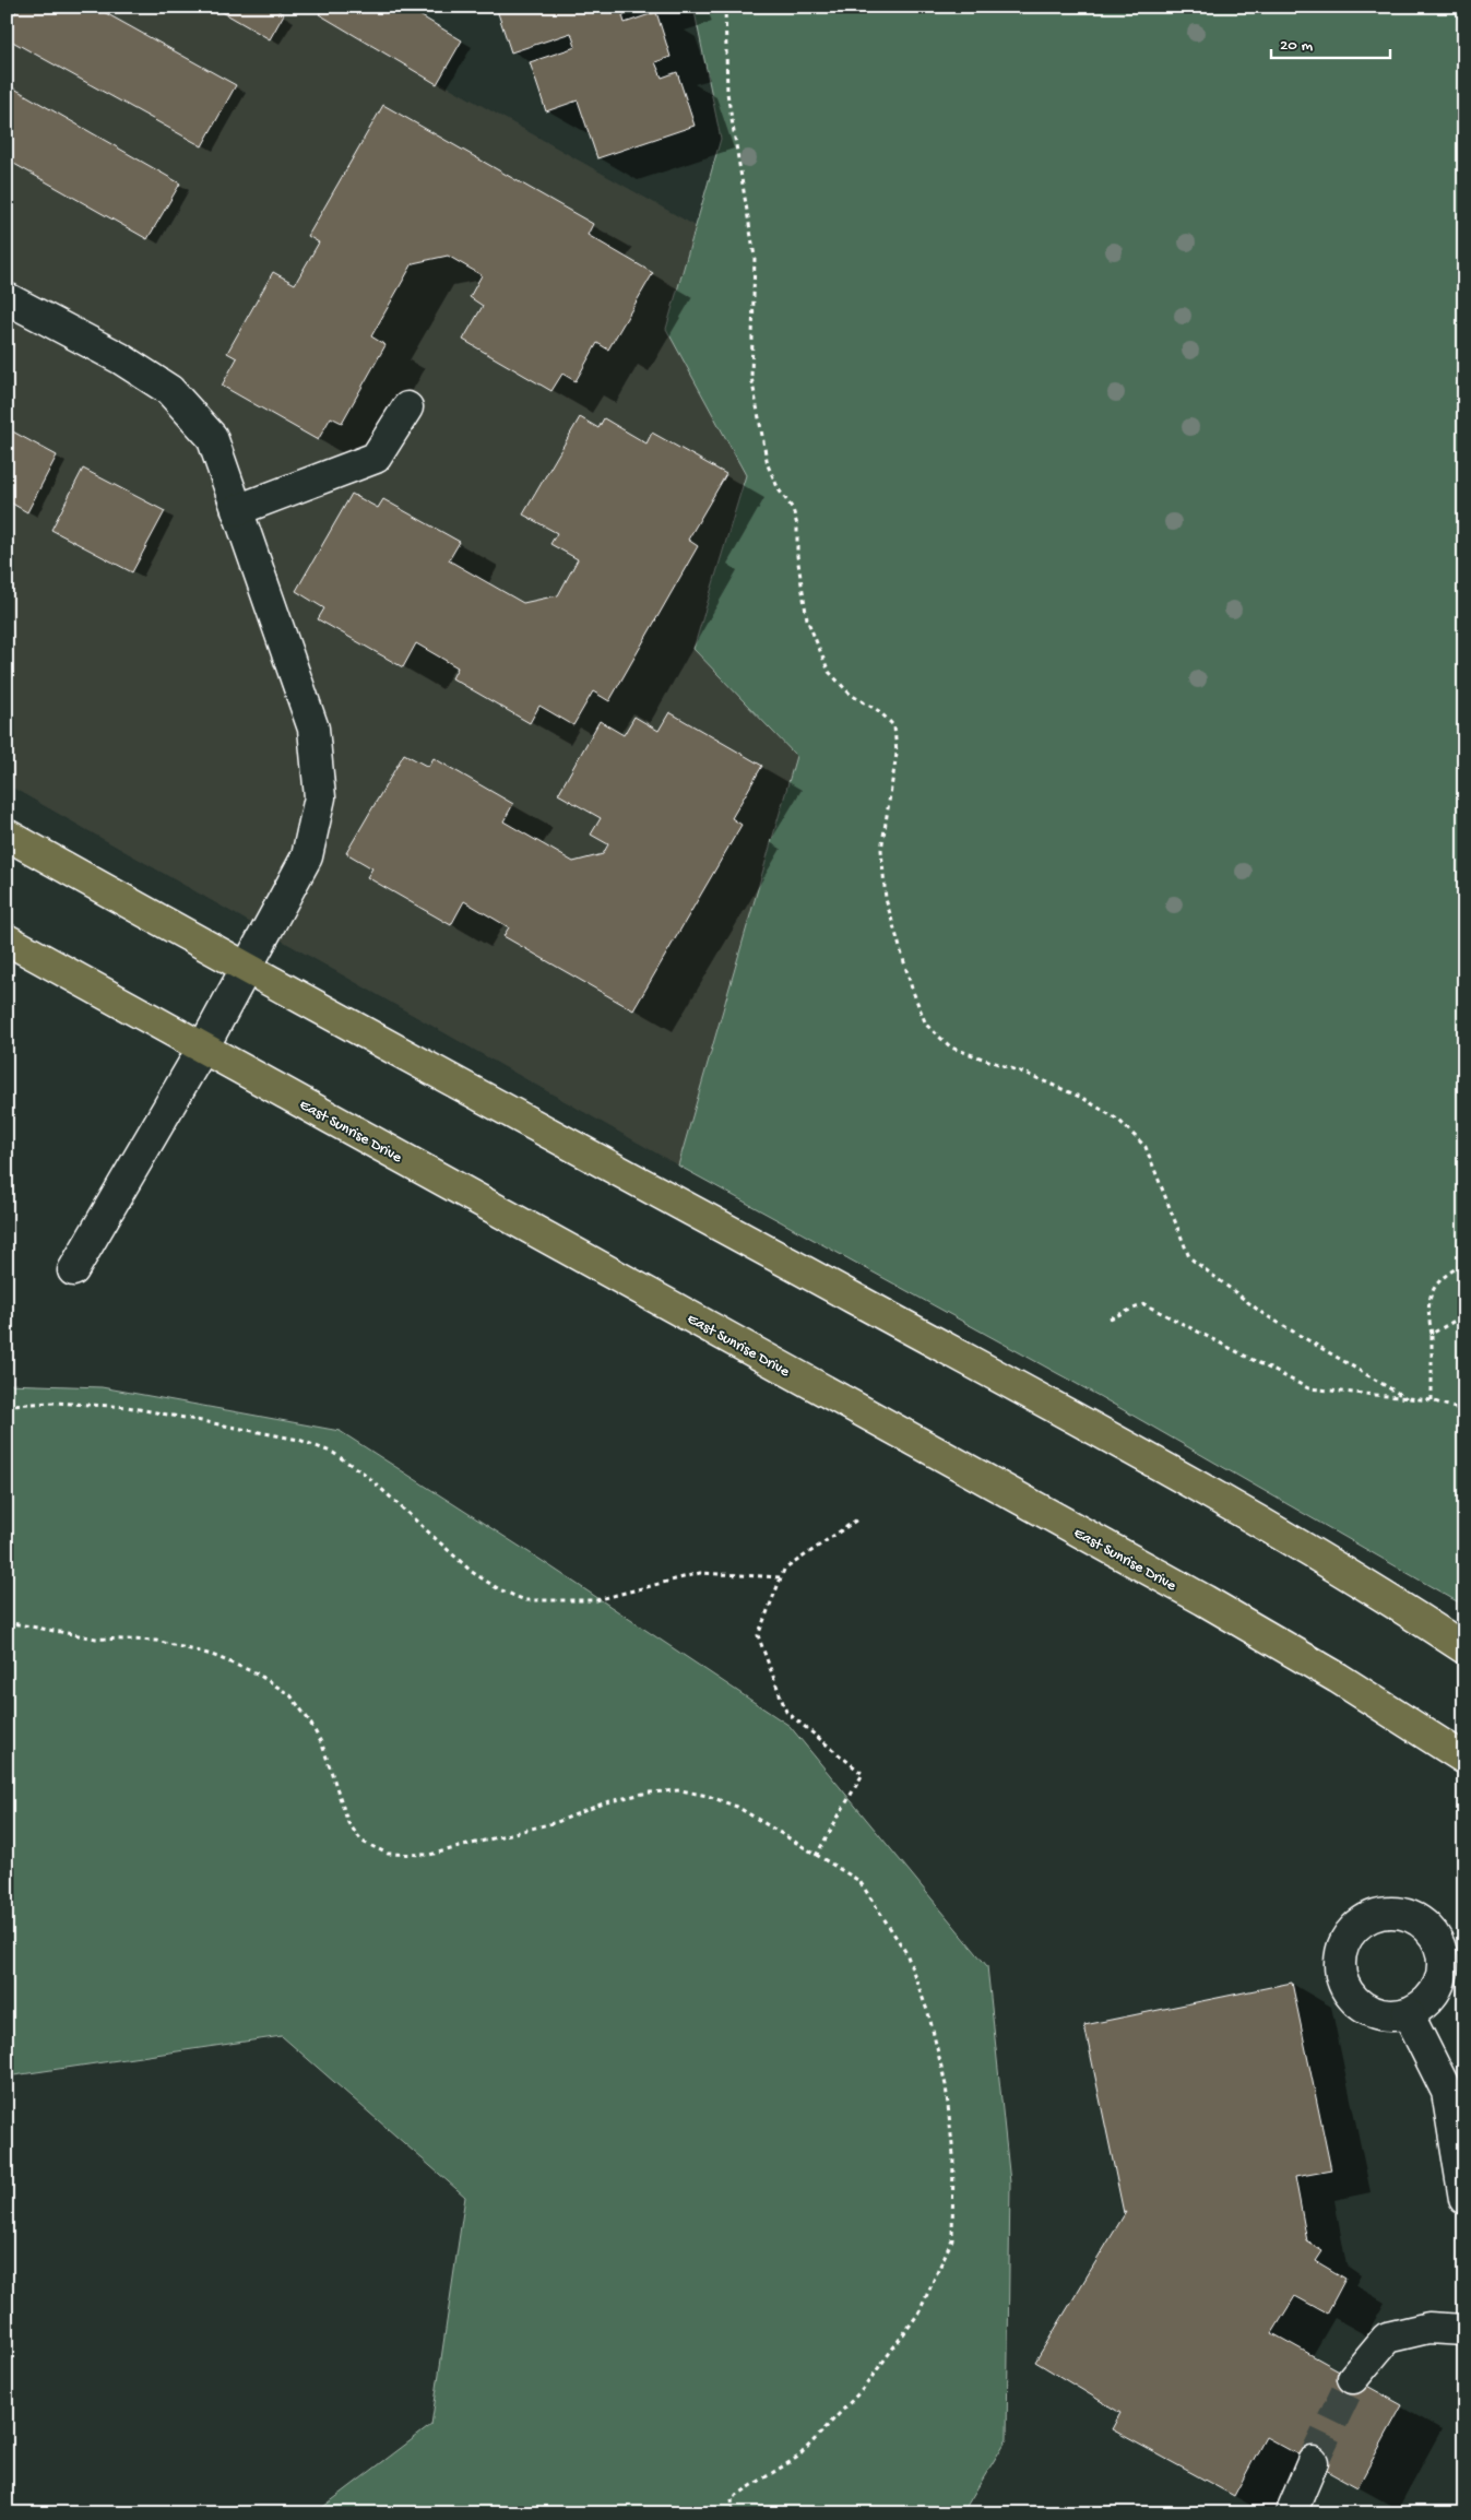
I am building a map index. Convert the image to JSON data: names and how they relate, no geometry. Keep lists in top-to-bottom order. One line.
{"streets":{"main road":["East Sunrise Drive"]},"scale_bar":"20 m"}
